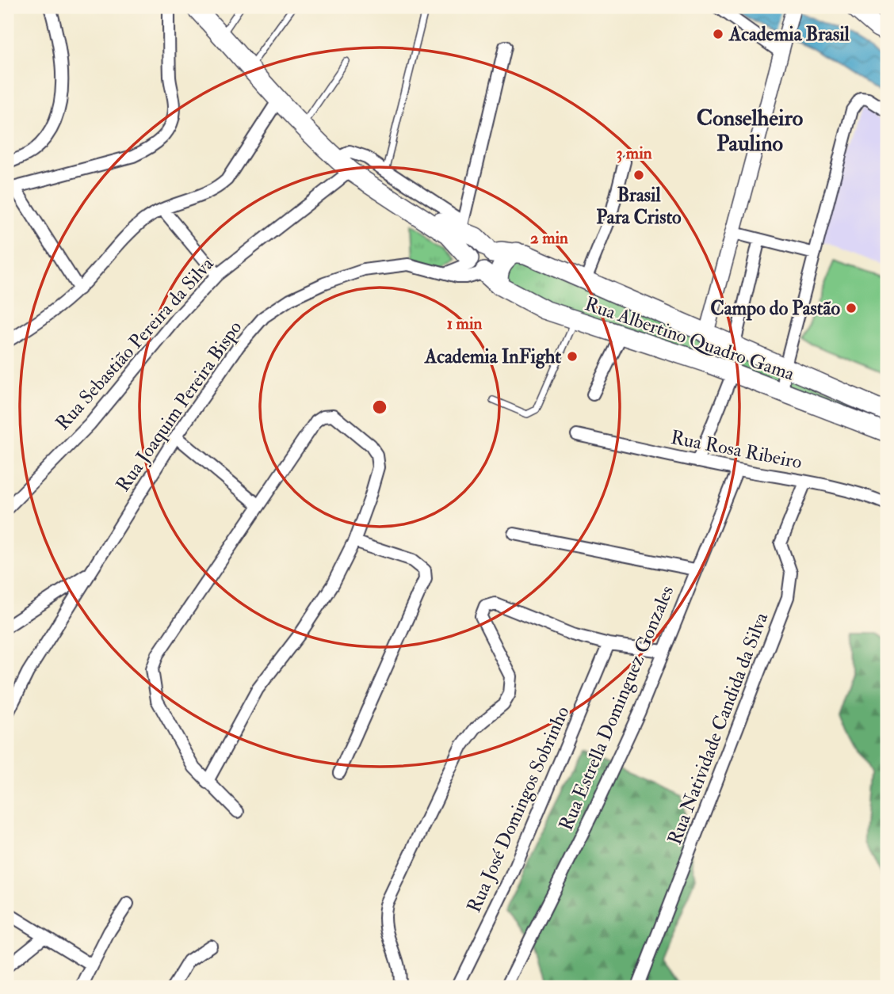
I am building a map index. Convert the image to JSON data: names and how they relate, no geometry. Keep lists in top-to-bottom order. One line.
{"streets":{"main road":["Rua Albertino Quadro Gama"],"street":["Rua Sebastião Pereira da Silva","Rua Joaquim Pereira Bispo","Rua Rosa Ribeiro","Rua Estrella Dominguez Gonzales","Rua Natividade Candida da Silva","Rua José Domingos Sobrinho"]},"crossings":[["Rua Albertino Quadro Gama","Rua Joaquim Pereira Bispo"],["Rua Rosa Ribeiro","Rua Estrella Dominguez Gonzales"],["Rua Rosa Ribeiro","Rua Natividade Candida da Silva"]],"districts":["Conselheiro Paulino"],"places":["Academia Brasil","Brasil Para Cristo","Campo do Pastão","Academia InFight"],"rings":["3 min","2 min","1 min"]}
